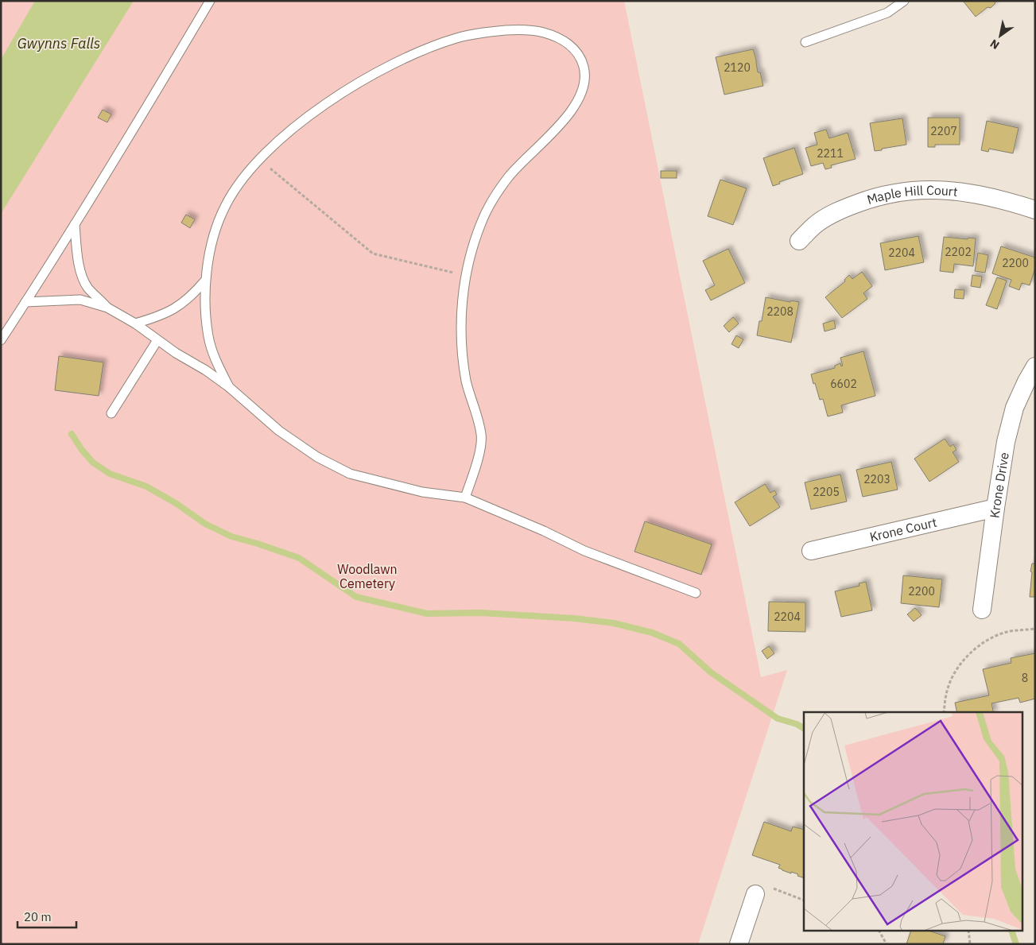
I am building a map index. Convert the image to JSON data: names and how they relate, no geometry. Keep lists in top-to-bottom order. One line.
{"streets":{"street":["Maple Hill Court","Krone Drive","Krone Court"]},"crossings":[["Krone Drive","Krone Court"]],"water":["Gwynns Falls"],"parks":["Woodlawn Cemetery"],"house_numbers":["2120","2207","2211","2202","2204","2200","2208","6602","2203","2205","2200","2204","8"],"scale_bar":"20 m","north":"bottom left"}
